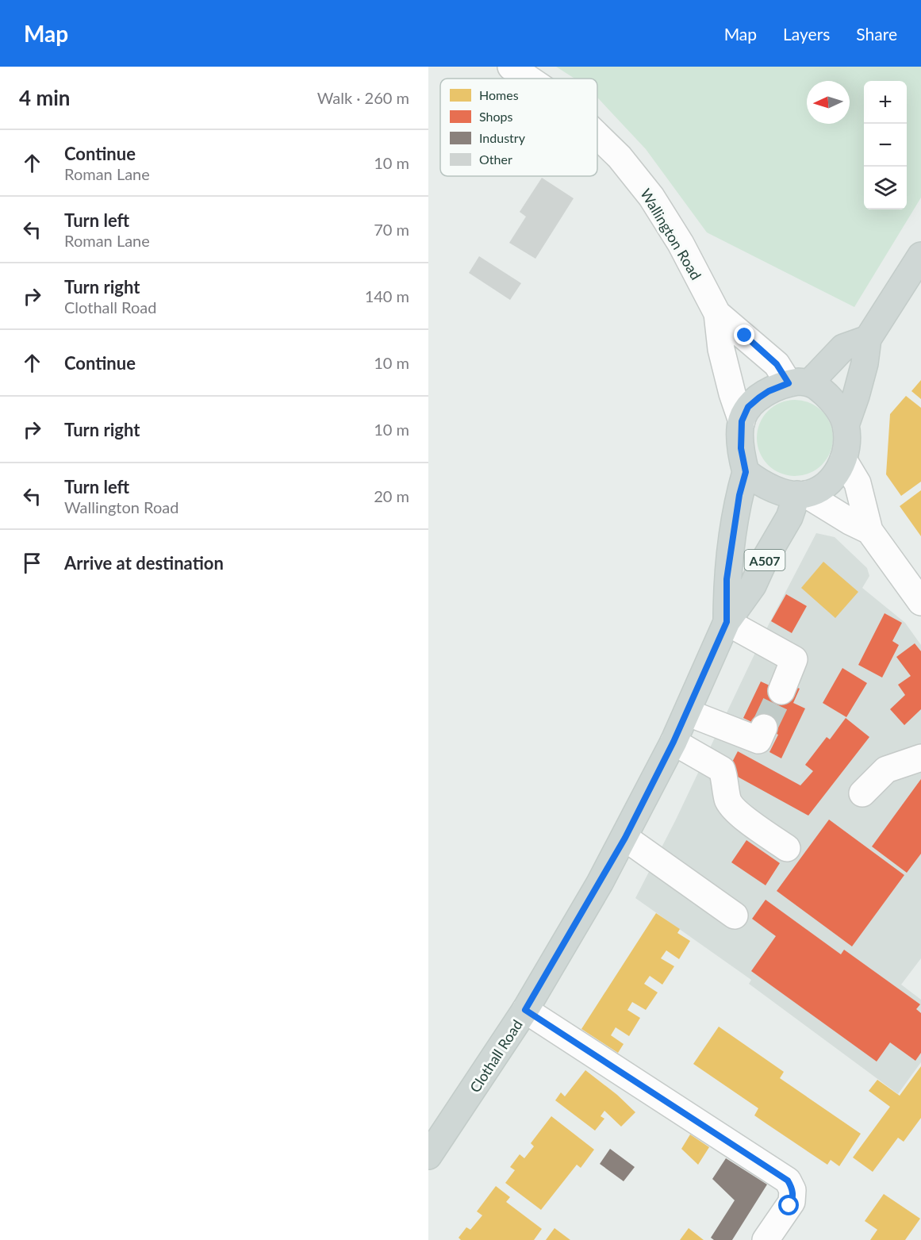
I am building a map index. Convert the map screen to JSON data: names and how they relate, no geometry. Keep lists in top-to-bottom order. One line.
{"streets":{"main road":["A507","Clothall Road"],"street":["Wallington Road"]},"crossings":[["Wallington Road","Clothall Road"]],"legend":["Homes","Shops","Industry","Other"],"north":"left","page":{"header":"Map","nav":["Map","Layers","Share"],"heading":["4 min","Walk · 260 m"],"map_buttons":["+","−"],"list":[["Continue","Roman Lane","10 m"],["Turn left","Roman Lane","70 m"],["Turn right","Clothall Road","140 m"],["Continue","10 m"],["Turn right","10 m"],["Turn left","Wallington Road","20 m"],"Arrive at destination"]}}
